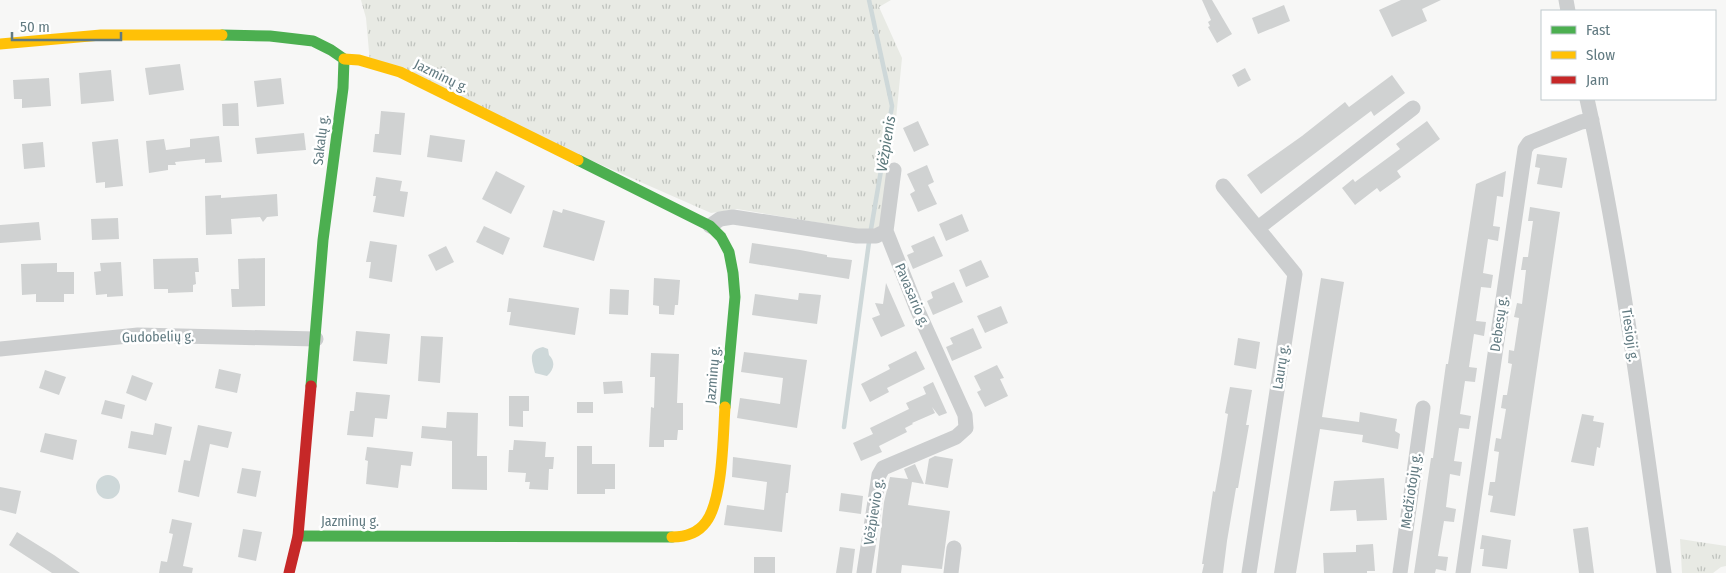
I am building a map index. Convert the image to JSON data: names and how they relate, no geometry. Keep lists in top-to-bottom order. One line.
{"streets":{"street":["Jazminų g.","Sakalų g.","Pavasario g.","Debesų g.","Tiesioji g.","Gudobelių g.","Laurų g.","Medžiotojų g.","Vėžpievio g."]},"crossings":[["Jazminų g.","Sakalų g."],["Sakalų g.","Gudobelių g."],["Pavasario g.","Vėžpievio g."],["Debesų g.","Tiesioji g."]],"water":["Vėžpienis"],"legend":["Fast","Slow","Jam"],"scale_bar":"50 m"}
